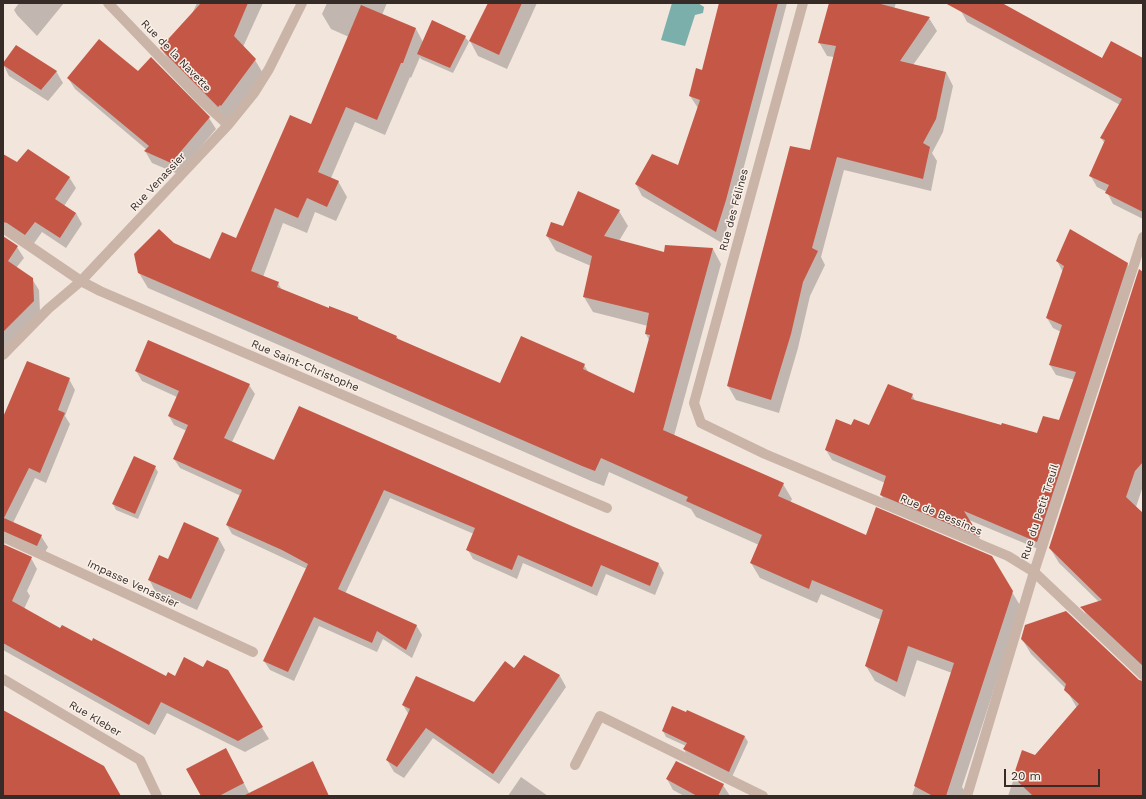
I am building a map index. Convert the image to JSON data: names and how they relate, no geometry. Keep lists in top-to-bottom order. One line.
{"streets":{"street":["Rue de la Navette","Rue Venassier","Rue des Félines","Rue Saint-Christophe","Rue du Petit Treuil","Rue de Bessines","Impasse Venassier","Rue Kleber"]},"crossings":[["Rue de la Navette","Rue Venassier"],["Rue Venassier","Rue Saint-Christophe"],["Rue des Félines","Rue de Bessines"],["Rue du Petit Treuil","Rue de Bessines"]],"scale_bar":"20 m"}
